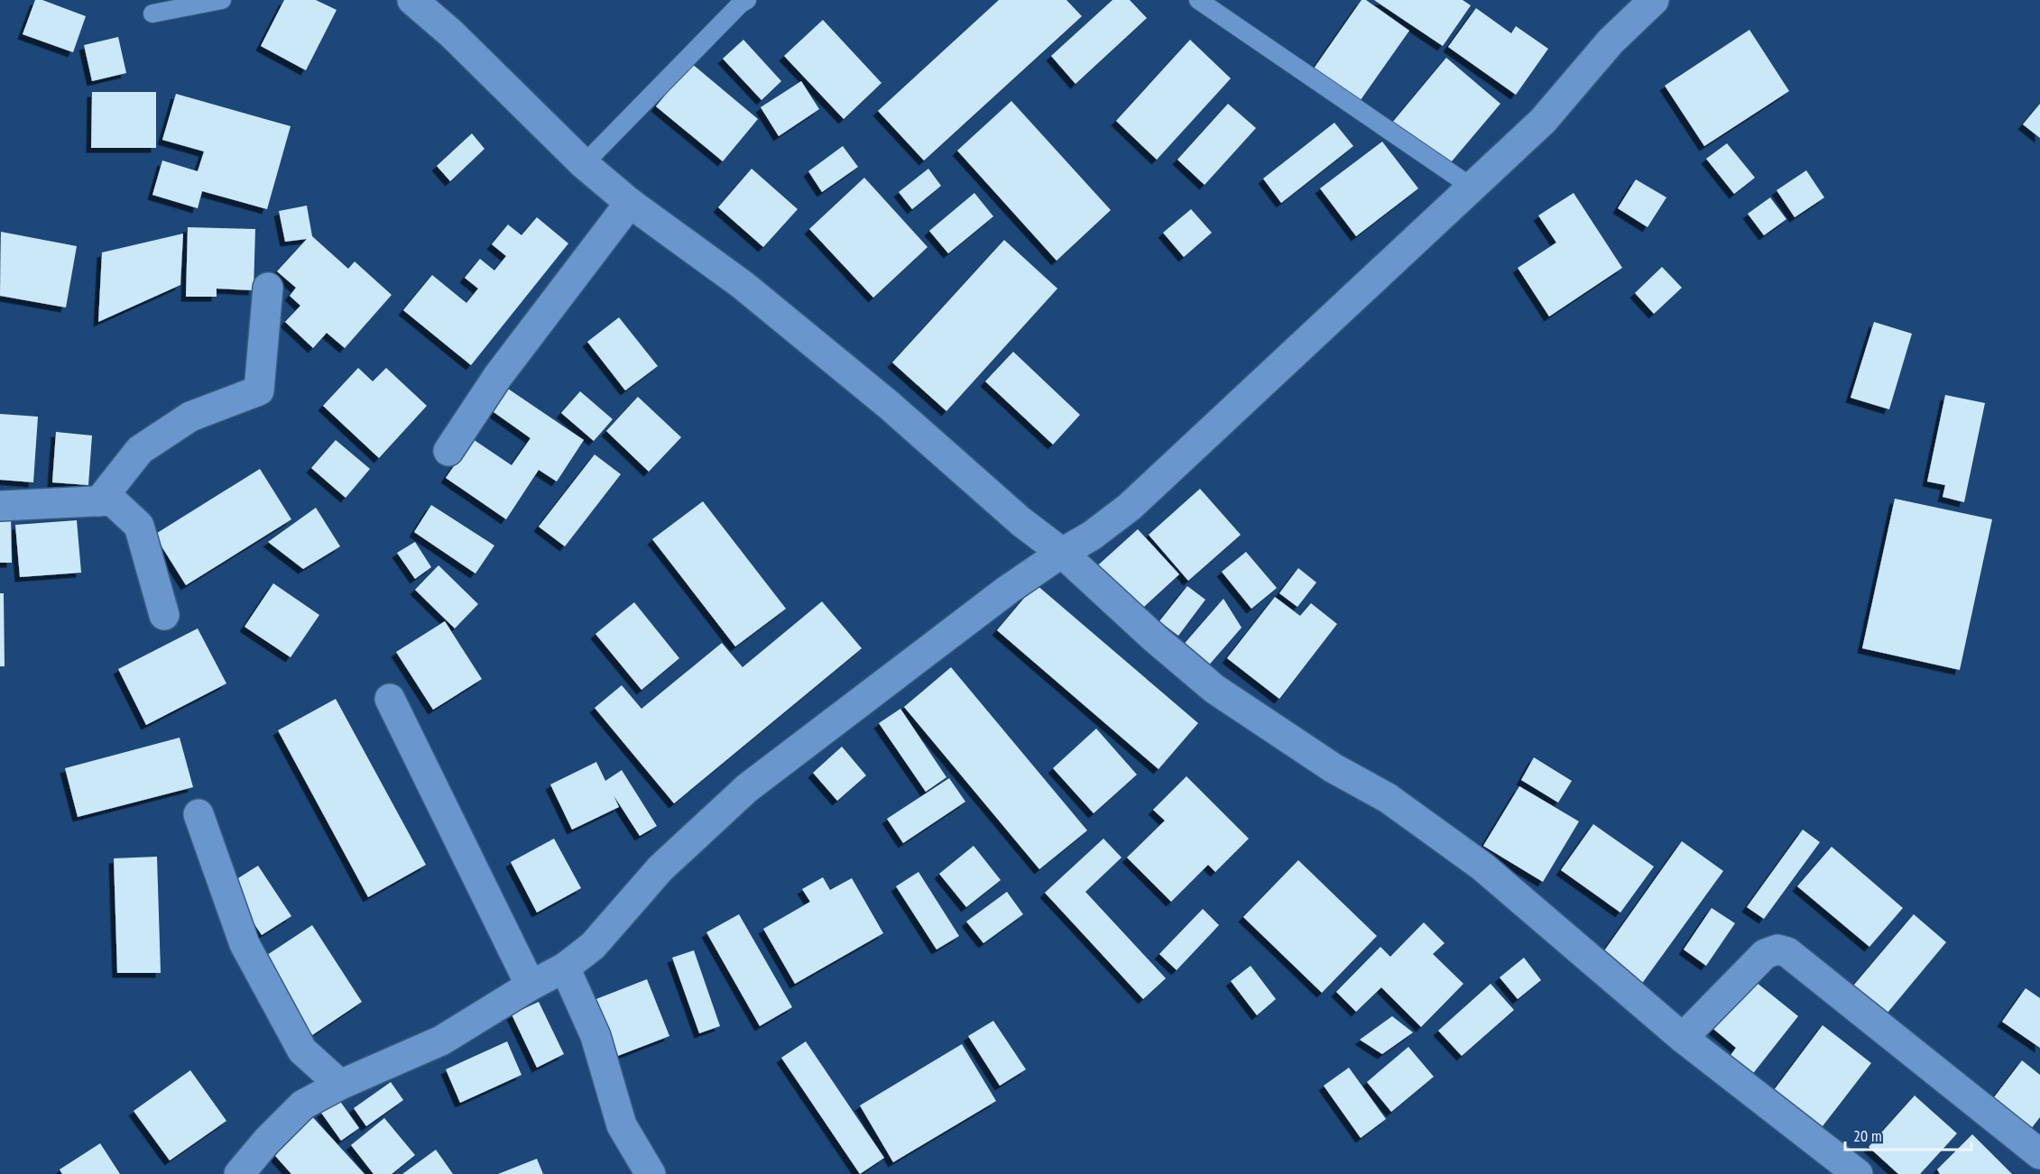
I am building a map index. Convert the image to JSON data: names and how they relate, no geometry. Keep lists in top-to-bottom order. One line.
{"scale_bar":"20 m"}
